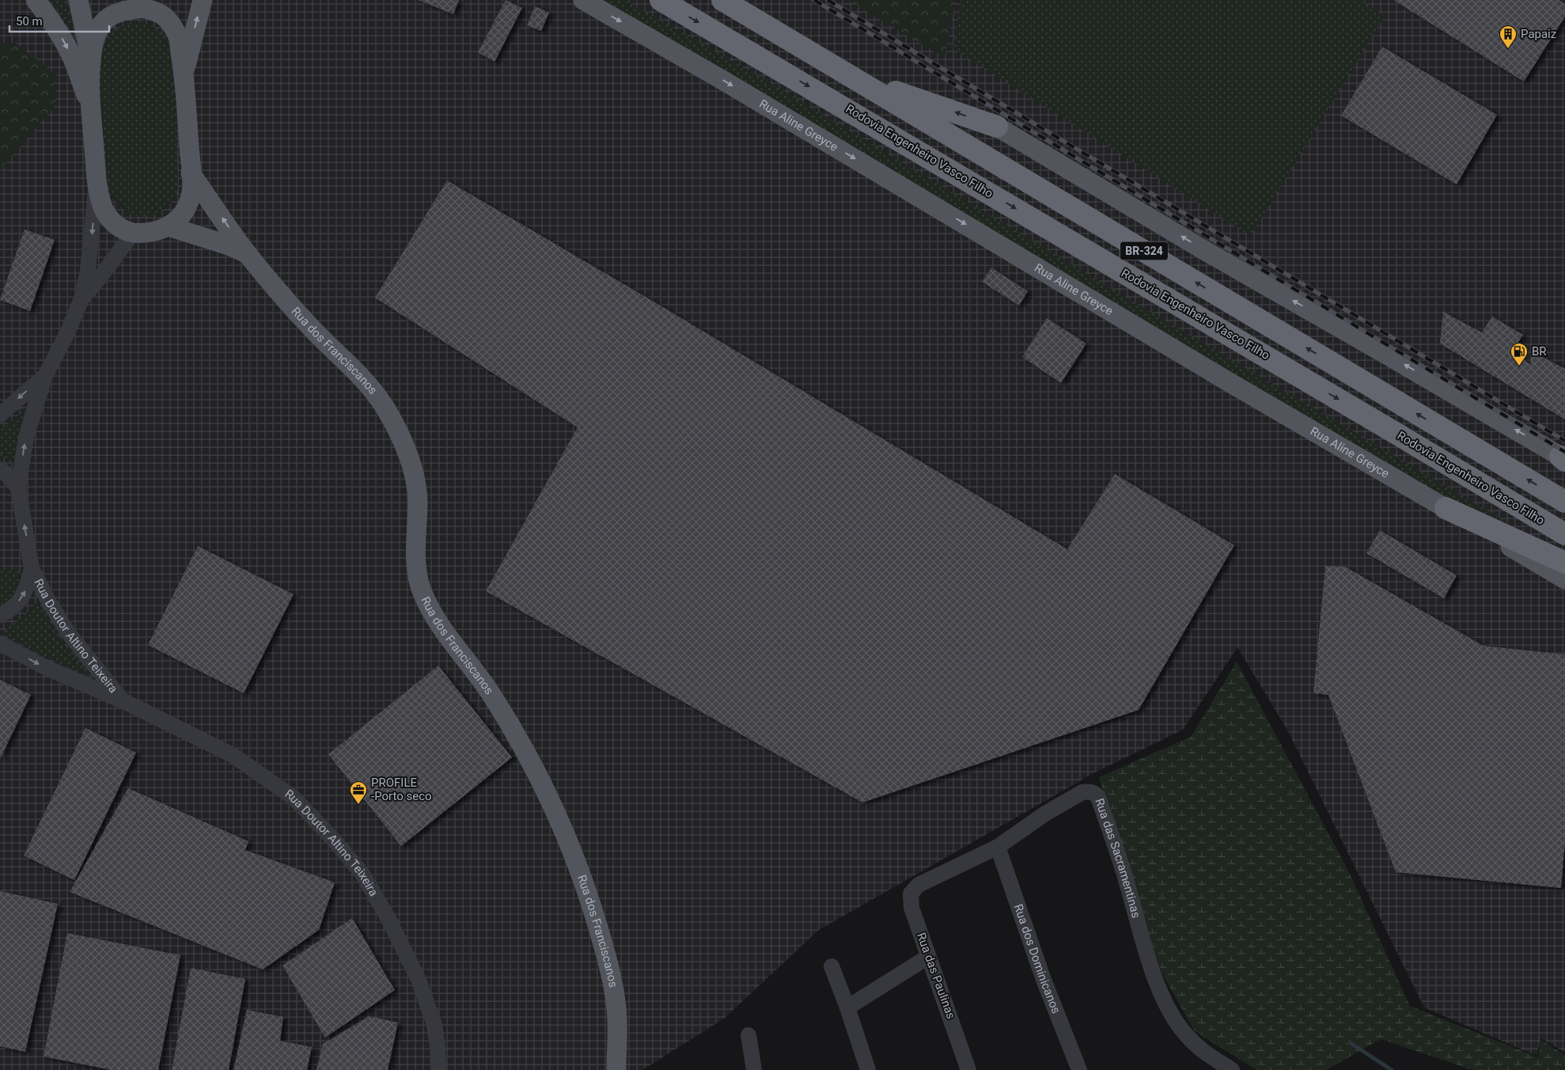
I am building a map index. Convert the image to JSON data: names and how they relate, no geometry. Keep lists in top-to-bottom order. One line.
{"streets":{"highway":["Rodovia Engenheiro Vasco Filho","BR-324"],"main road":["Rua Aline Greyce","Rua dos Franciscanos"],"street":["Rua Doutor Altino Teixeira","Rua das Sacramentinas","Rua dos Dominicanos","Rua das Paulinas"]},"crossings":[["Rua das Sacramentinas","Rua dos Dominicanos"],["Rua das Sacramentinas","Rua das Paulinas"]],"places":{"building":["Papaiz"],"fuel station":["BR"],"office":["PROFILE -Porto seco"]},"scale_bar":"50 m"}
